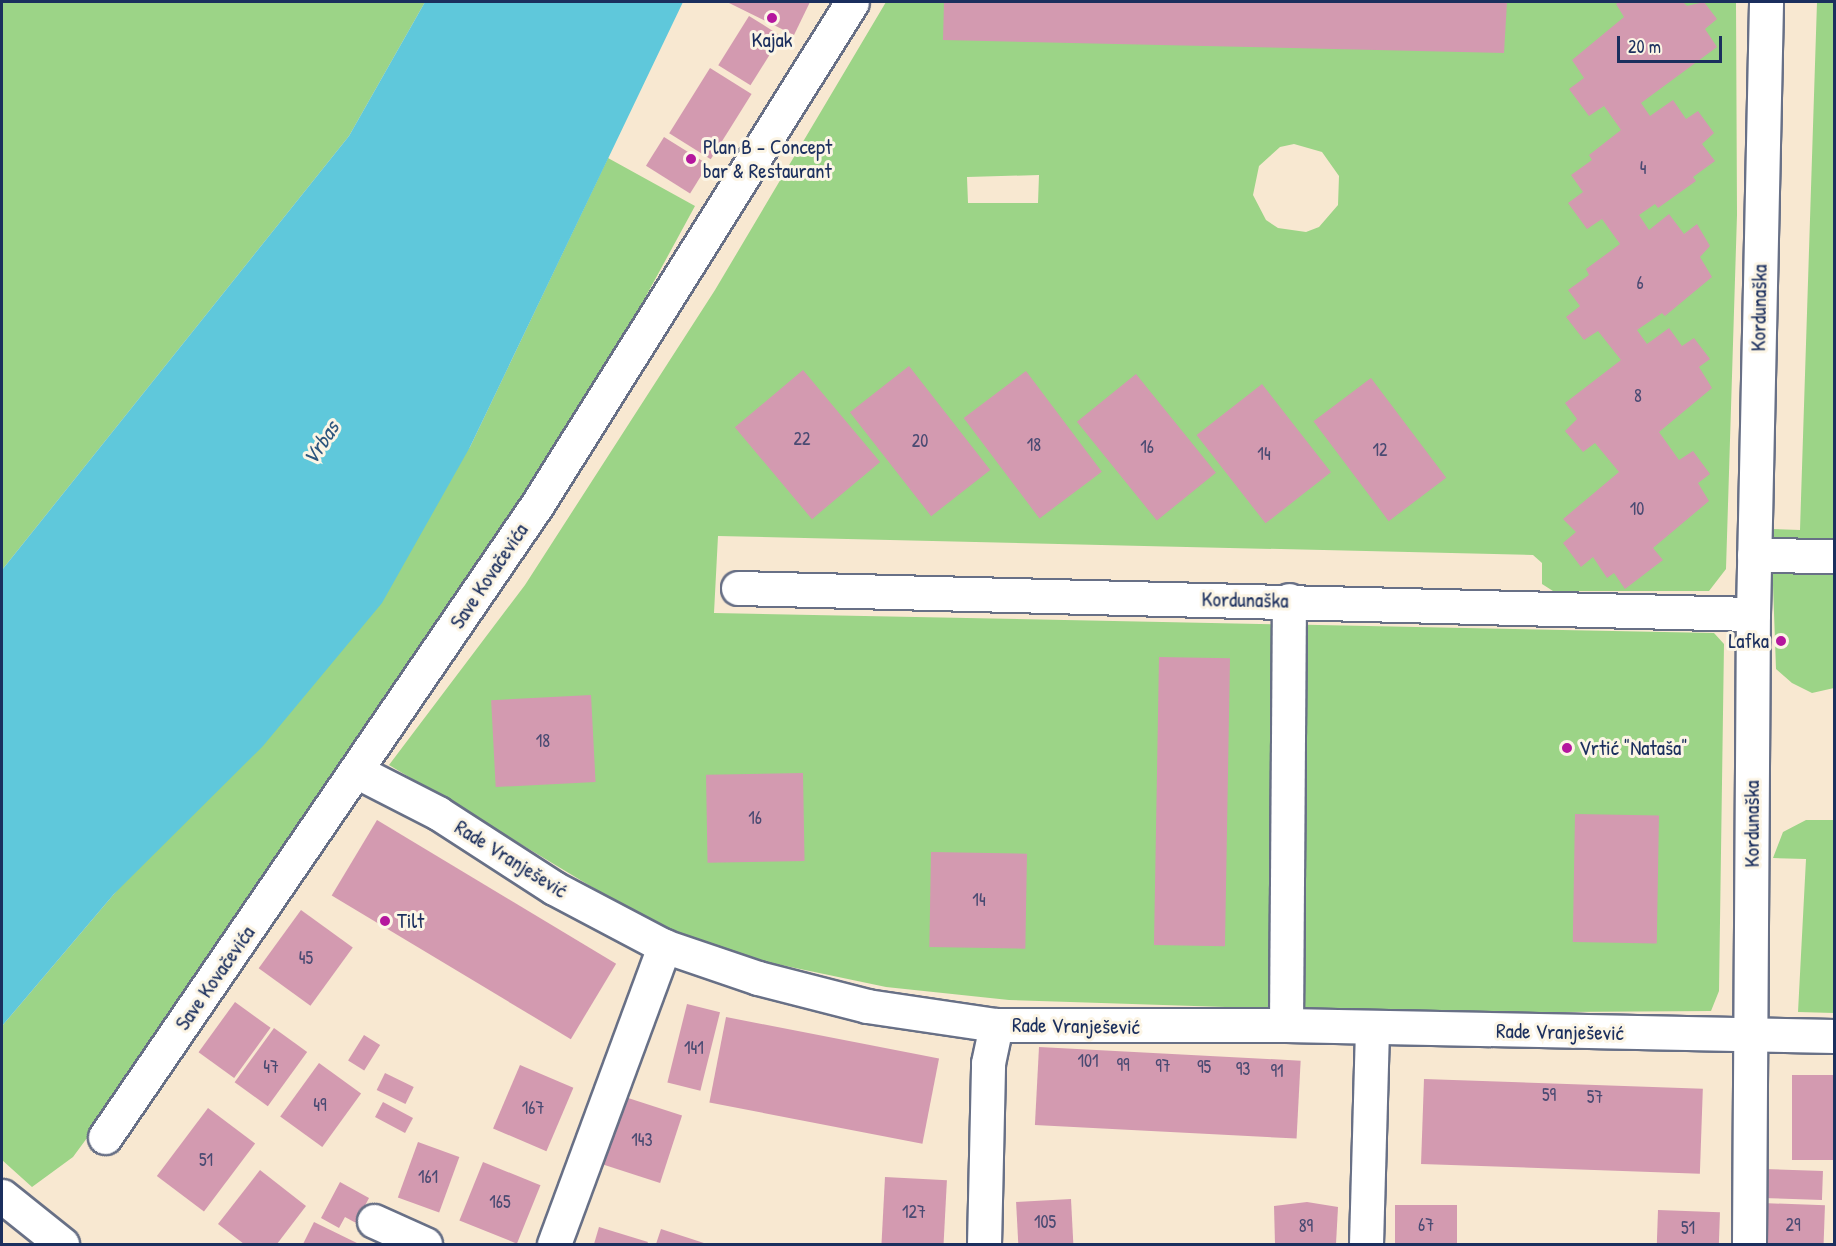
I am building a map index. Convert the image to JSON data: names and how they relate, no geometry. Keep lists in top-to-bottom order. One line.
{"streets":{"street":["Kordunaška","Save Kovačevića","Rade Vranješević"]},"crossings":[["Kordunaška","Rade Vranješević"],["Save Kovačevića","Rade Vranješević"]],"water":["Vrbas"],"places":["Kajak","Plan B - Concept bar & Restaurant","Lafka","Vrtić \"Nataša\"","Tilt"],"house_numbers":["4","6","8","22","20","18","16","12","14","10","18","16","14","45","141","101","99","97","47","95","93","91","59","57","49","167","143","51","161","165","127","105","67","29","89","51"],"scale_bar":"20 m"}
